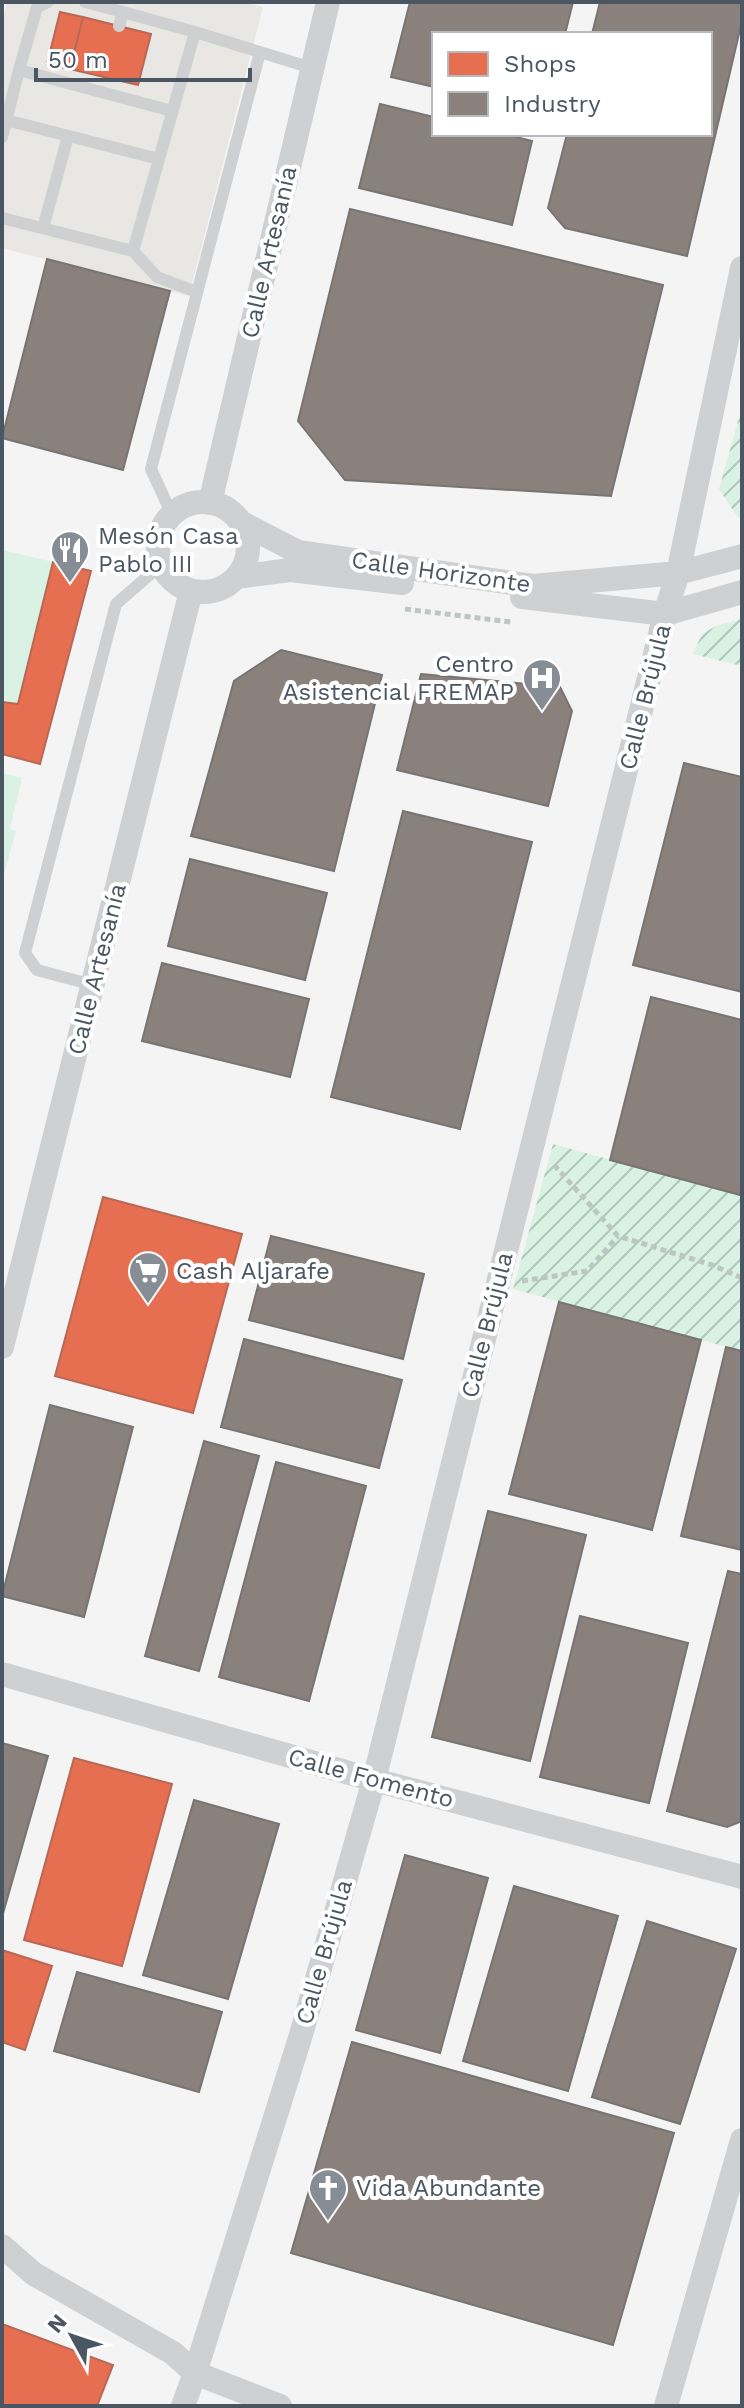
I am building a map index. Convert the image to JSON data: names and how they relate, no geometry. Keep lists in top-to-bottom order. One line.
{"streets":{"street":["Calle Artesanía","Calle Horizonte","Calle Brújula","Calle Fomento"]},"crossings":[["Calle Artesanía","Calle Horizonte"],["Calle Horizonte","Calle Brújula"],["Calle Brújula","Calle Fomento"]],"places":{"restaurant":["Mesón Casa Pablo III"],"hospital":["Centro Asistencial FREMAP"],"supermarket":["Cash Aljarafe"],"church":["Vida Abundante"]},"legend":["Shops","Industry"],"scale_bar":"50 m","north":"top left"}
